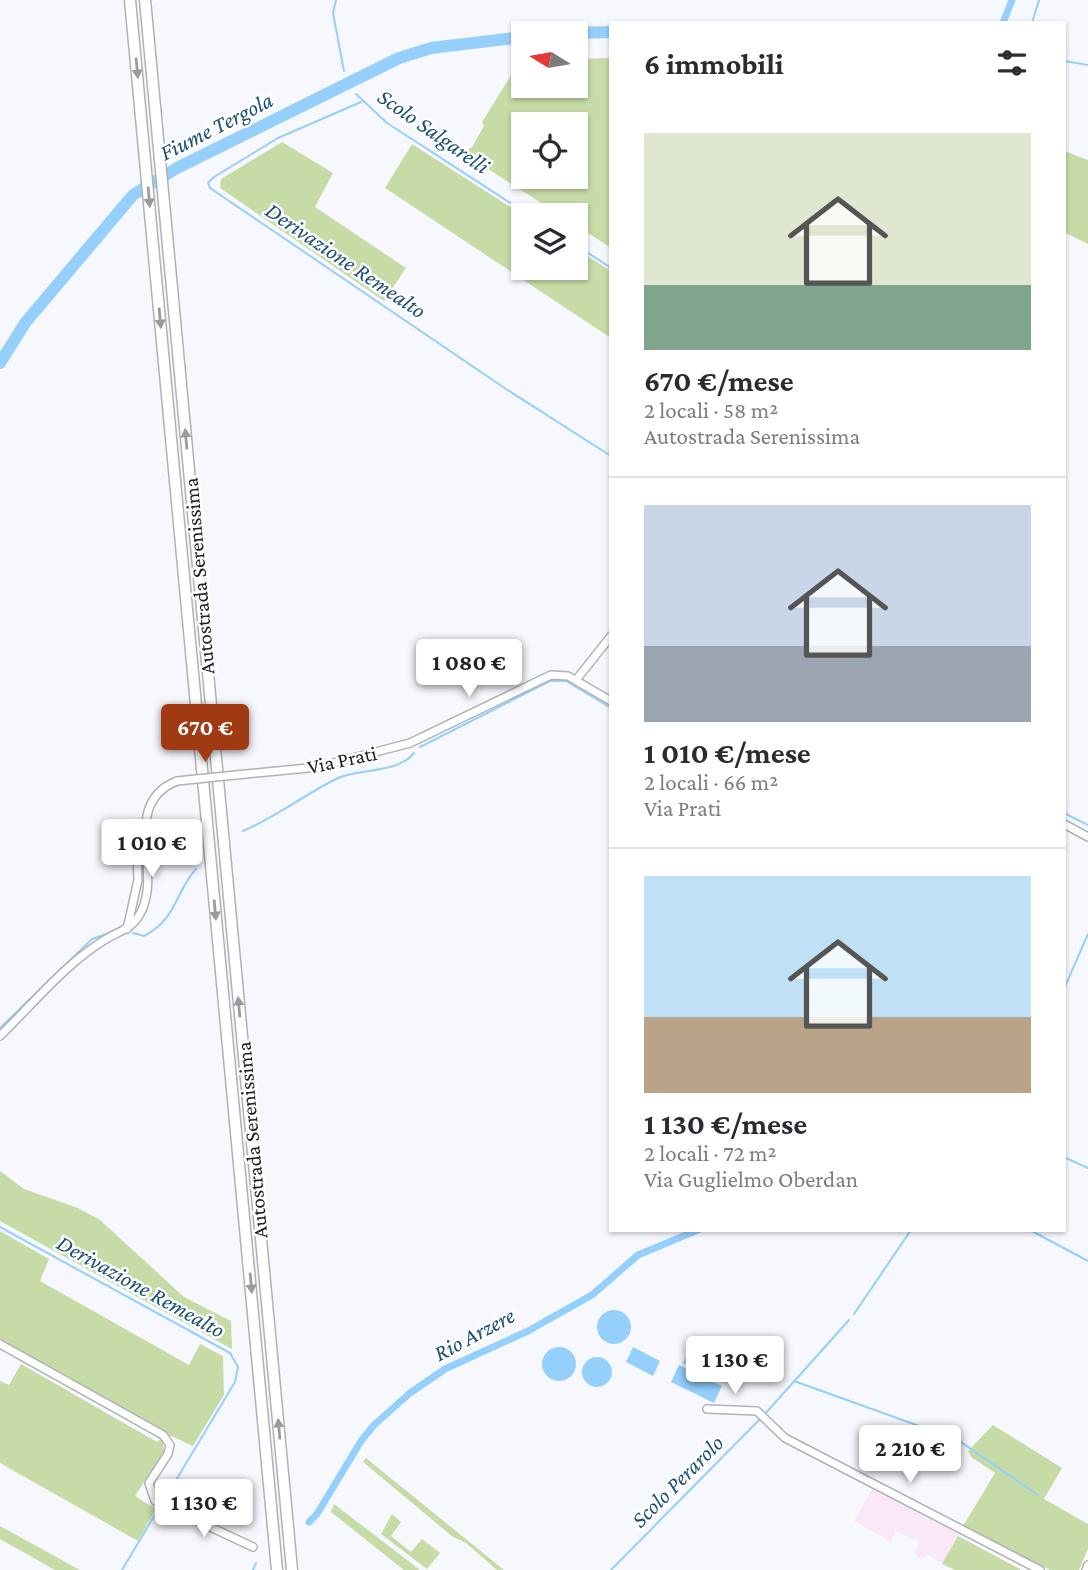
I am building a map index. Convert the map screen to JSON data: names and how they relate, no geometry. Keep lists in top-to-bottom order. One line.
{"streets":{"highway":["Autostrada Serenissima"],"street":["Via Prati"]},"water":["Fiume Tergola","Scolo Salgarelli","Derivazione Remealto","Rio Arzere","Scolo Perarolo"],"north":"left","page":{"heading":"6 immobili","list":[{"name":"670 €/mese","note":"2 locali · 58 m² · Autostrada Serenissima"},{"name":"1 010 €/mese","note":"2 locali · 66 m² · Via Prati"},{"name":"1 130 €/mese","note":"2 locali · 72 m² · Via Guglielmo Oberdan"}],"price":["1 080 €","670 €","1 010 €","1 130 €","2 210 €","1 130 €"]}}
